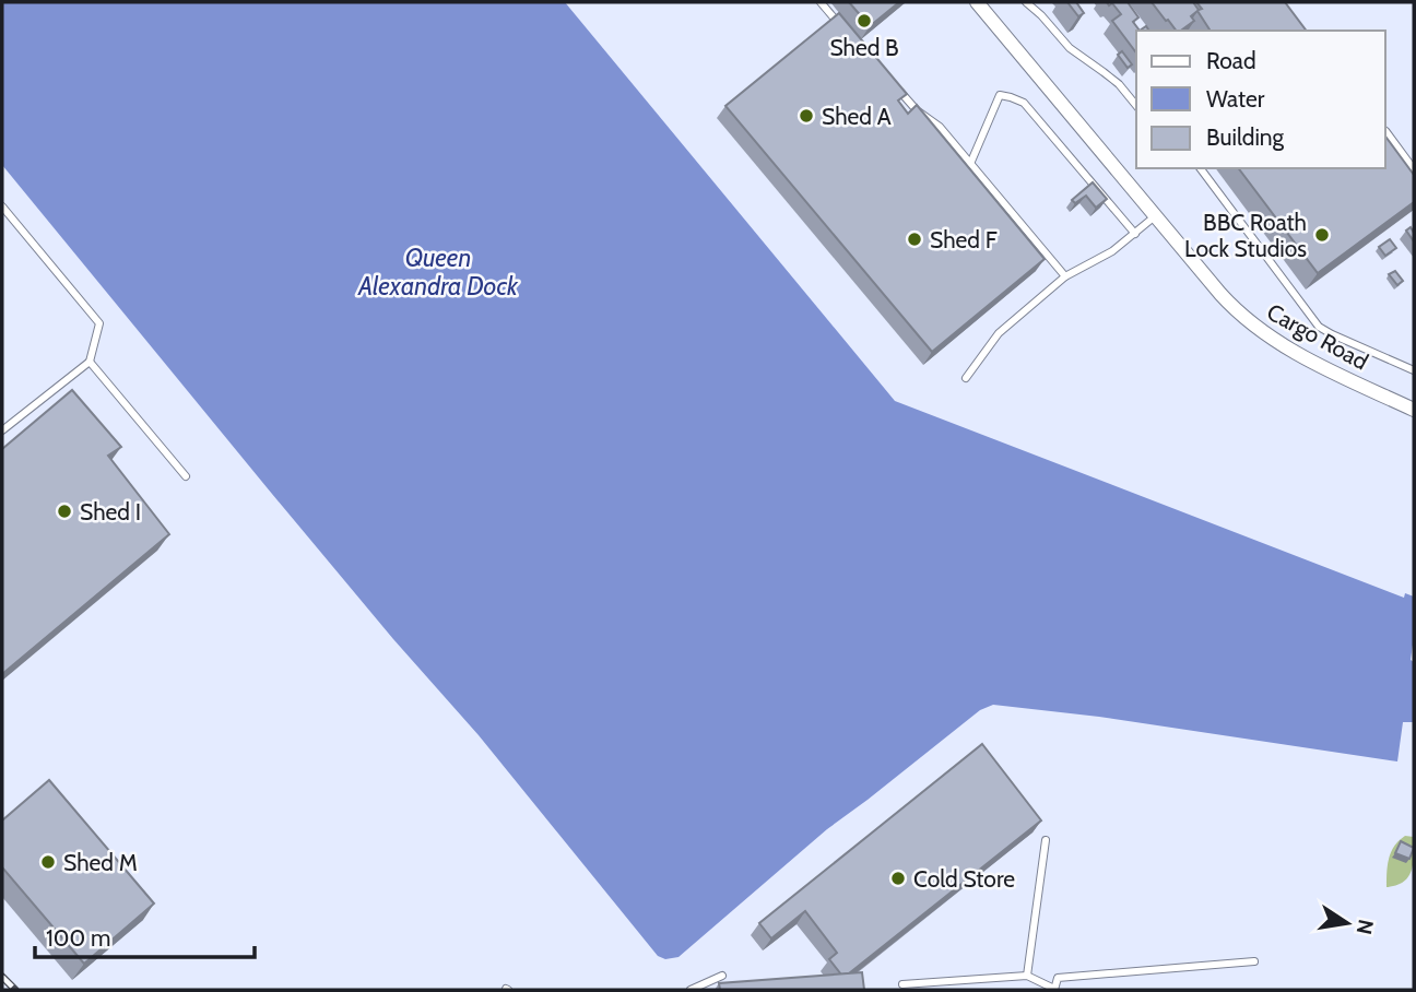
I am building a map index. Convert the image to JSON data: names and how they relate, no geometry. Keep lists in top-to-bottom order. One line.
{"streets":{"street":["Cargo Road"]},"water":["Queen Alexandra Dock"],"places":["Shed B","Shed A","BBC Roath Lock Studios","Shed F","Shed I","Shed M","Cold Store"],"legend":["Road","Water","Building"],"scale_bar":"100 m","north":"right"}
